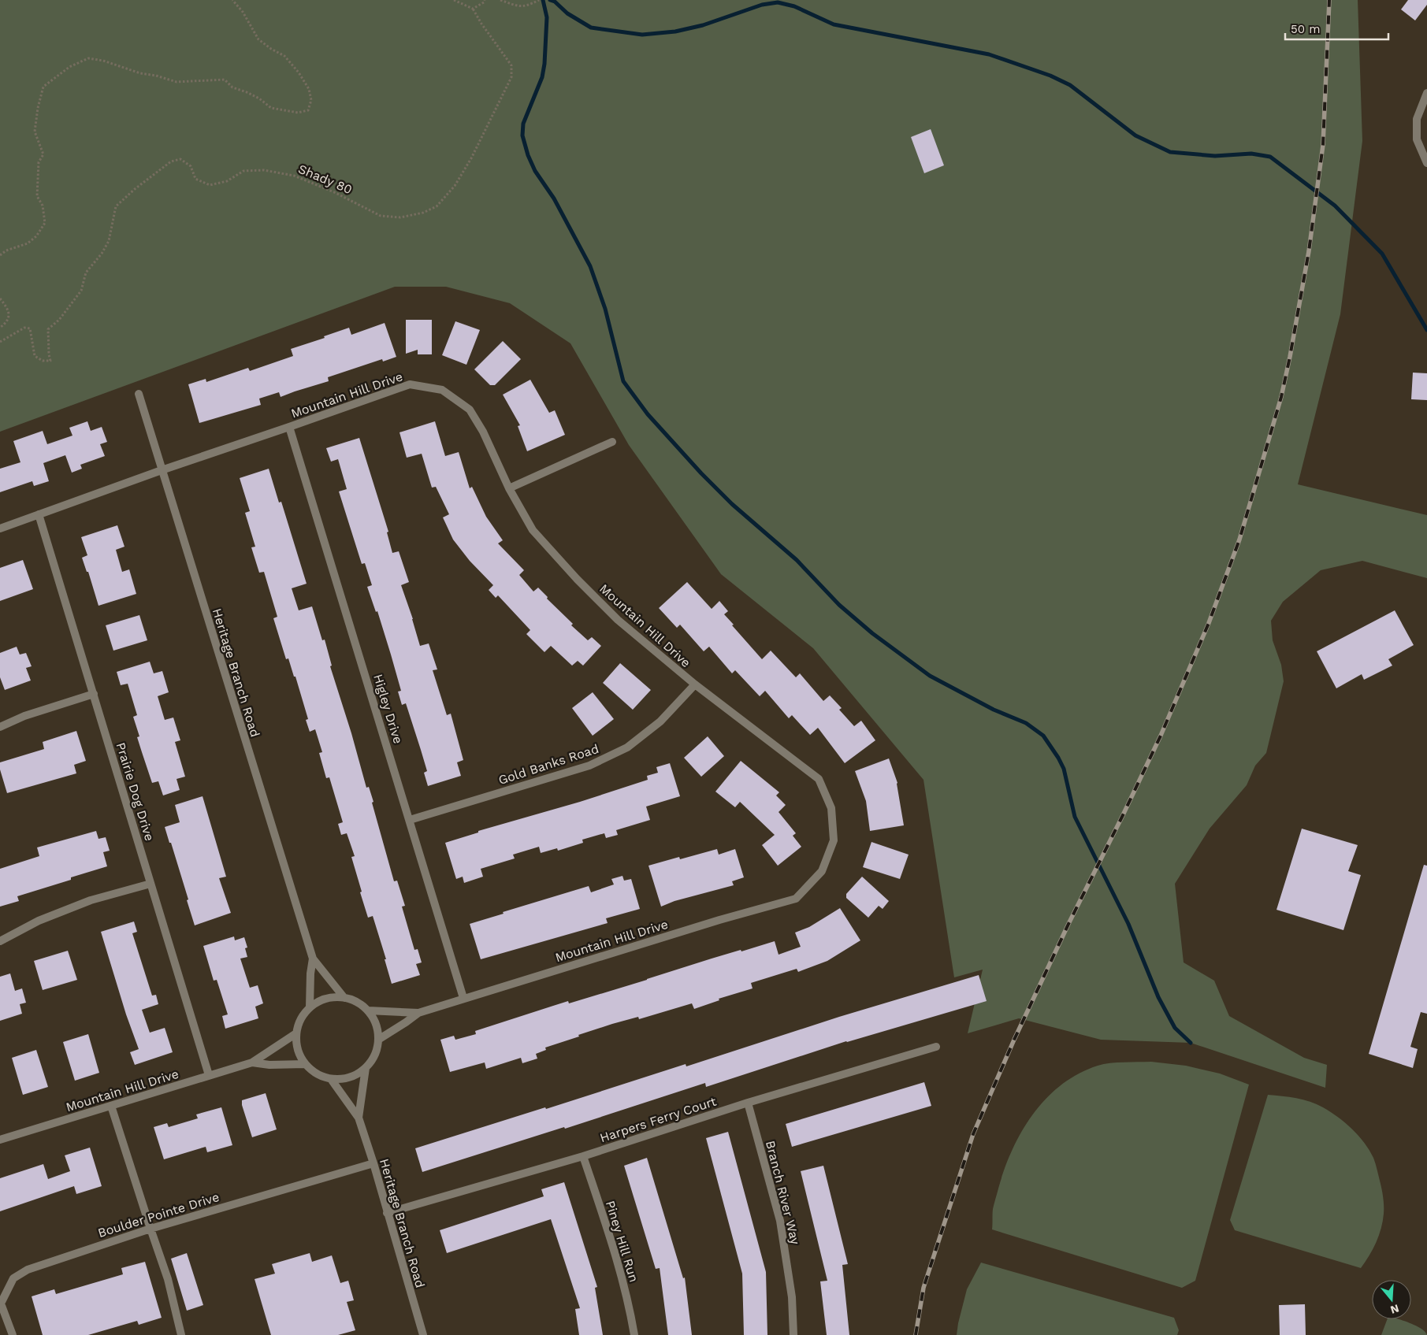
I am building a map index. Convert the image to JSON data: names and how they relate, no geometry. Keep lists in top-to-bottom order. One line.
{"streets":{"street":["Mountain Hill Drive","Heritage Branch Road","Higley Drive","Gold Banks Road","Prairie Dog Drive","Harpers Ferry Court","Branch River Way","Boulder Pointe Drive","Piney Hill Run"],"path":["Shady 80"]},"crossings":[["Mountain Hill Drive","Heritage Branch Road"],["Mountain Hill Drive","Higley Drive"],["Mountain Hill Drive","Gold Banks Road"],["Mountain Hill Drive","Prairie Dog Drive"],["Heritage Branch Road","Harpers Ferry Court"],["Heritage Branch Road","Boulder Pointe Drive"],["Higley Drive","Gold Banks Road"],["Harpers Ferry Court","Branch River Way"],["Harpers Ferry Court","Piney Hill Run"]],"scale_bar":"50 m","north":"bottom"}
